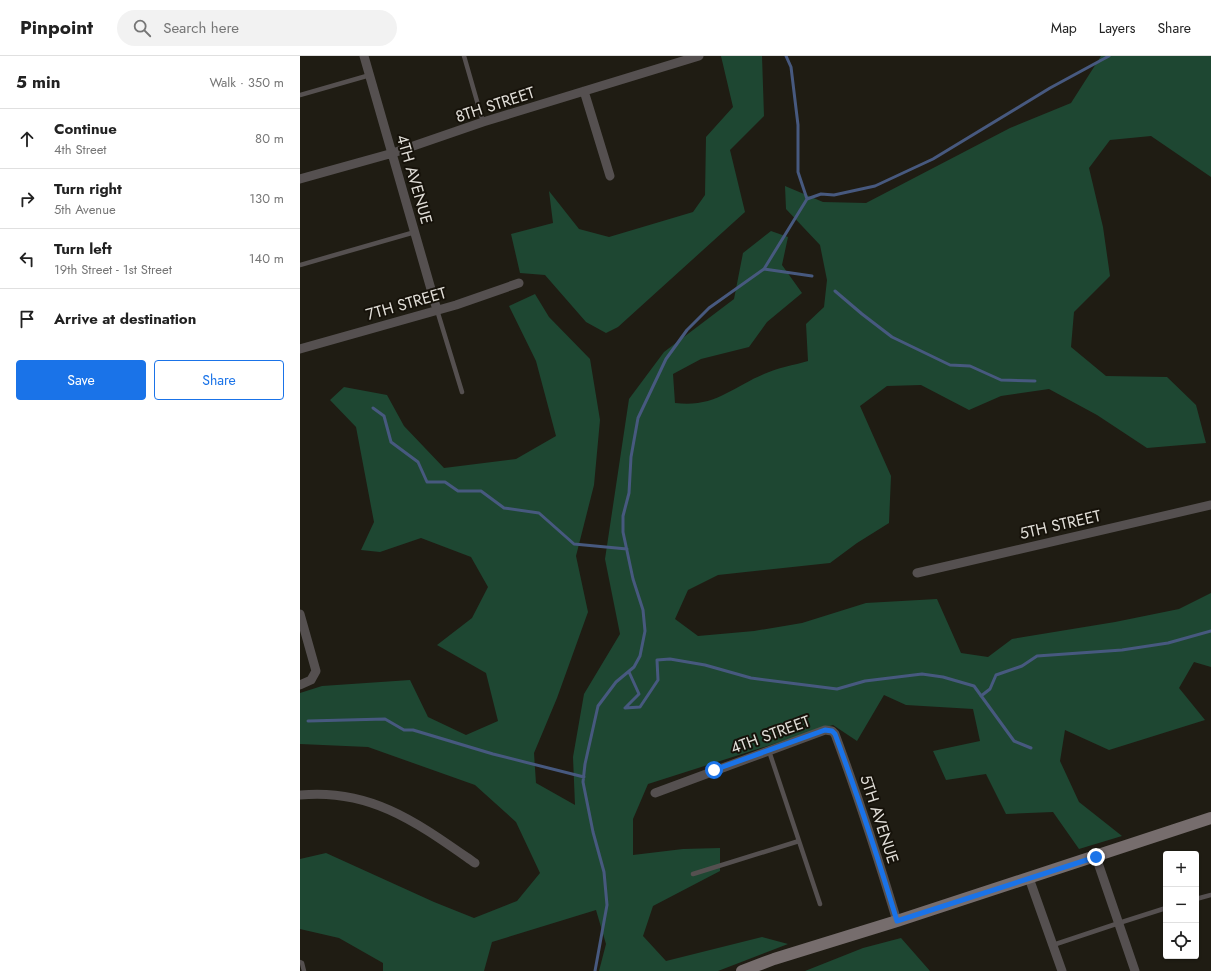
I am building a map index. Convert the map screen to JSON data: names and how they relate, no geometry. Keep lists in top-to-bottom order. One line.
{"streets":{"street":["8TH STREET","4TH AVENUE","7TH STREET","5TH STREET","4TH STREET","5TH AVENUE"]},"crossings":[["8TH STREET","4TH AVENUE"],["4TH AVENUE","7TH STREET"],["4TH STREET","5TH AVENUE"]],"page":{"header":"Pinpoint","search":"Search here","nav":["Map","Layers","Share"],"heading":["5 min","Walk · 350 m"],"list":[["Continue","4th Street","80 m"],["Turn right","5th Avenue","130 m"],["Turn left","19th Street - 1st Street","140 m"],"Arrive at destination"],"buttons":["Save","Share"],"map_buttons":["+","−"]}}
